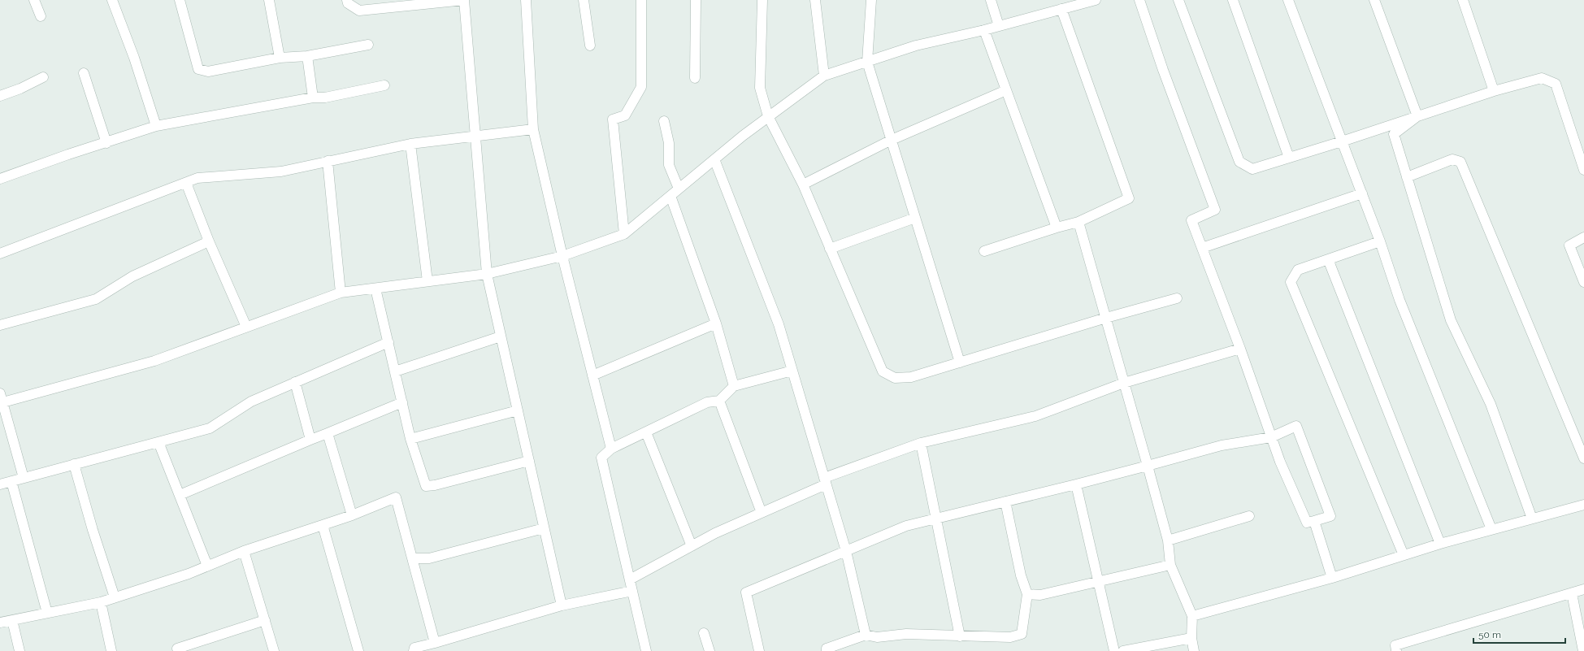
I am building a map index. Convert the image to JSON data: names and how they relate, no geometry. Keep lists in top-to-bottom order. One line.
{"scale_bar":"50 m"}
